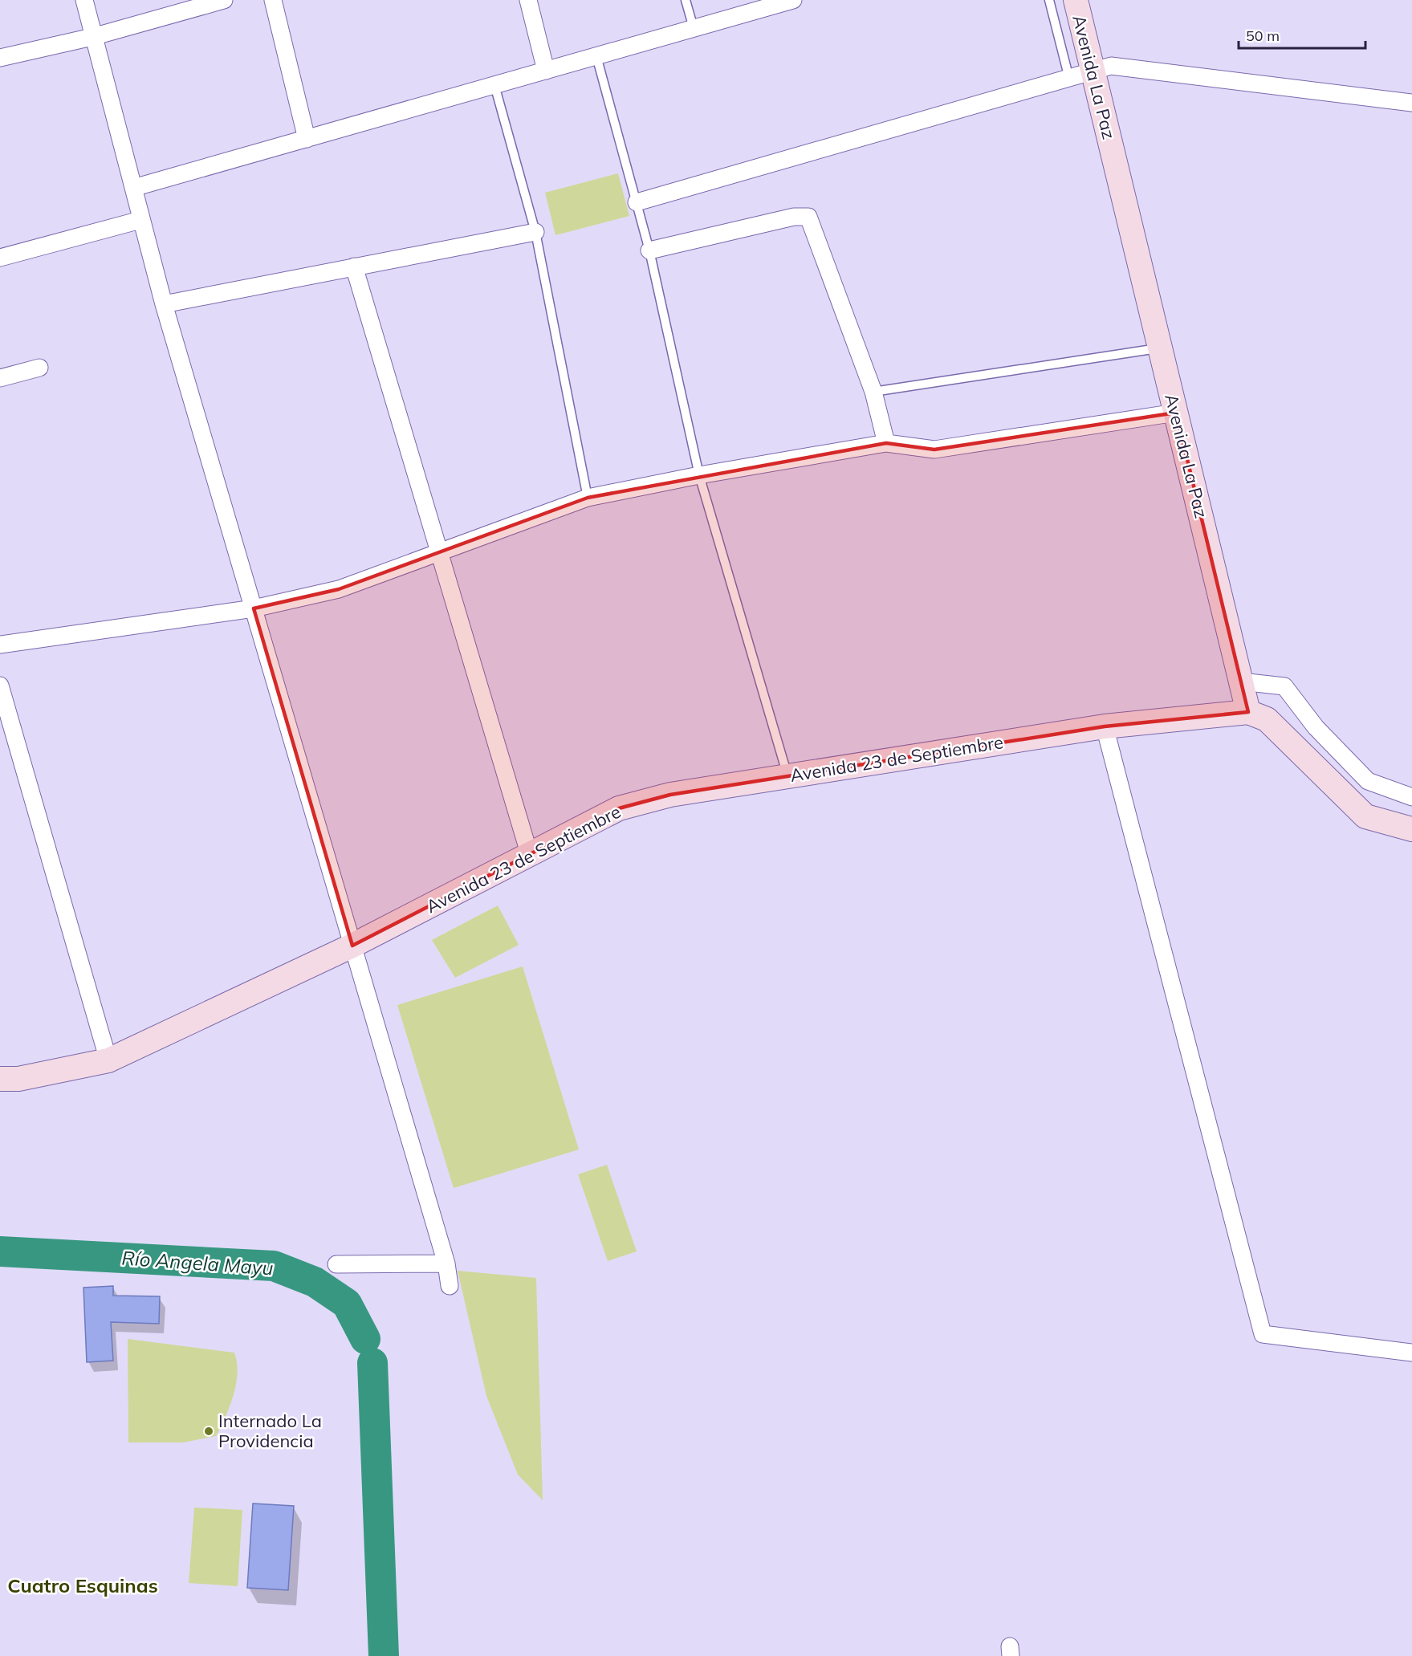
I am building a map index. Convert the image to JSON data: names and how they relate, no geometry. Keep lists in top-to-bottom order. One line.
{"streets":{"main road":["Avenida La Paz","Avenida 23 de Septiembre"]},"crossings":[["Avenida La Paz","Avenida 23 de Septiembre"]],"districts":["Cuatro Esquinas"],"water":["Río Angela Mayu"],"places":["Internado La Providencia"],"scale_bar":"50 m"}
